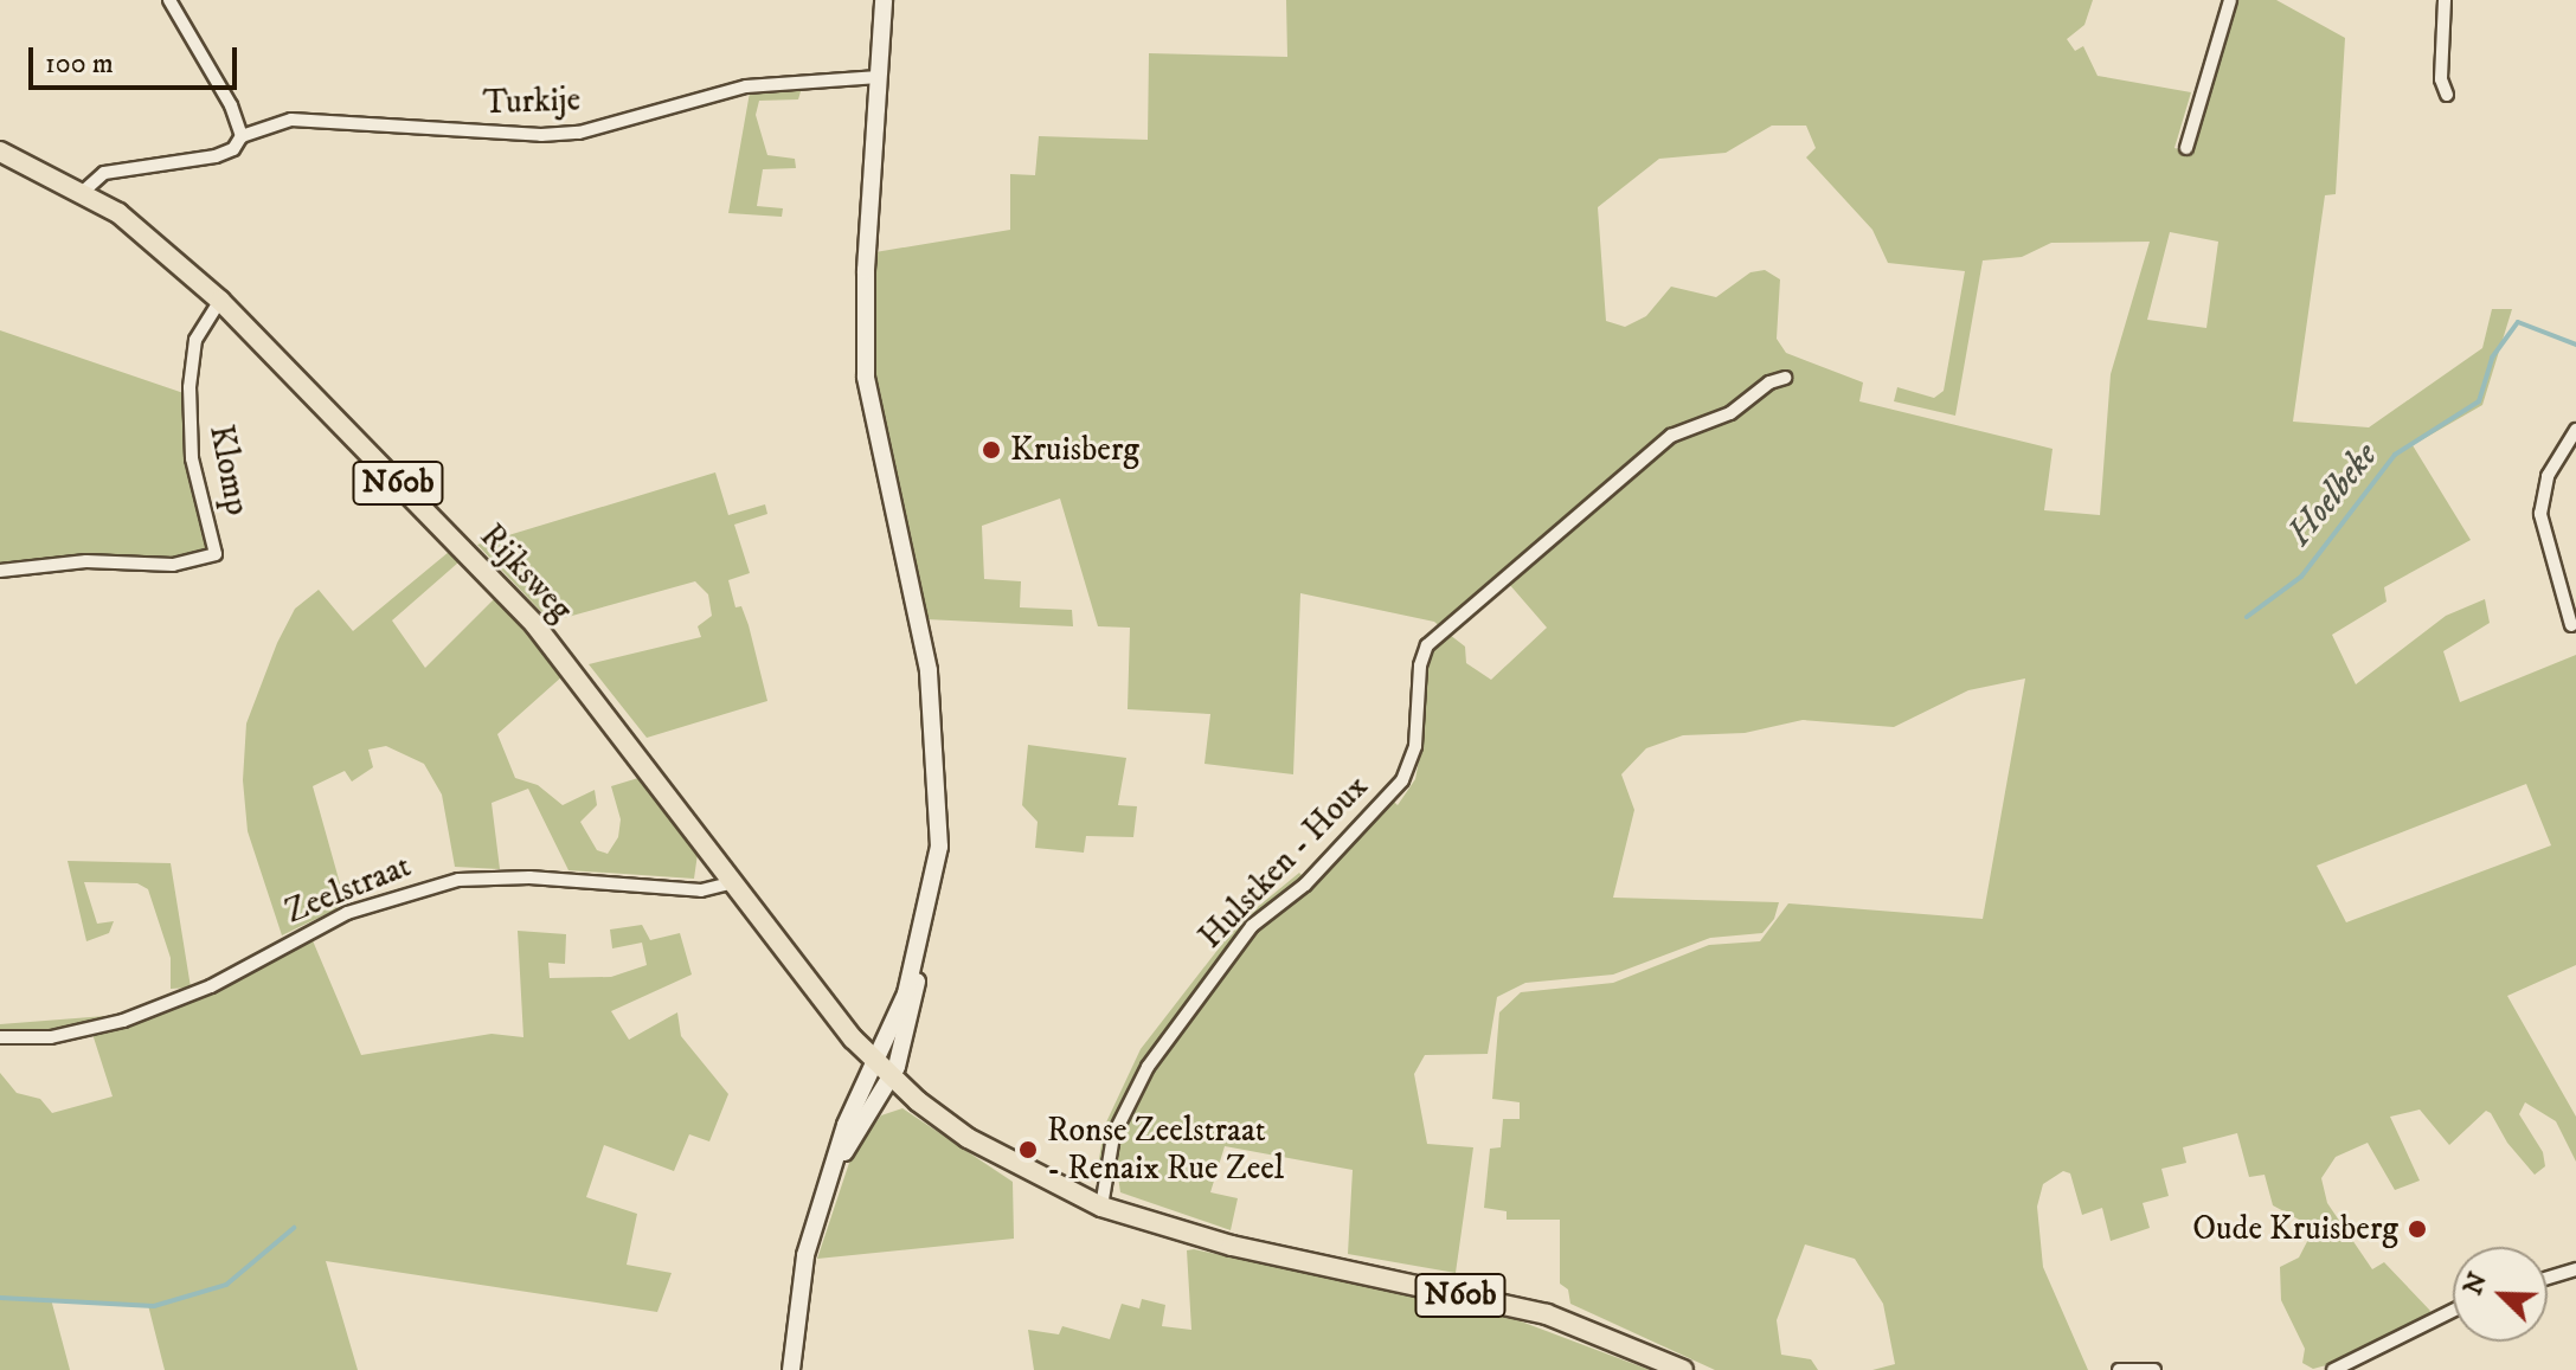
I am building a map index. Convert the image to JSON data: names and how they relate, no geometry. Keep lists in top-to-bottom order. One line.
{"streets":{"main road":["N60b","Rijksweg"],"street":["Turkije","Klomp","Hulstken - Houx","Zeelstraat"]},"crossings":[["Turkije","Rijksweg"],["Klomp","Rijksweg"],["N60b","Rijksweg"],["N60b","Hulstken - Houx"],["Rijksweg","Zeelstraat"]],"water":["Hoelbeke"],"places":["Kruisberg","Ronse Zeelstraat - Renaix Rue Zeel","Oude Kruisberg"],"scale_bar":"100 m","north":"top left"}
